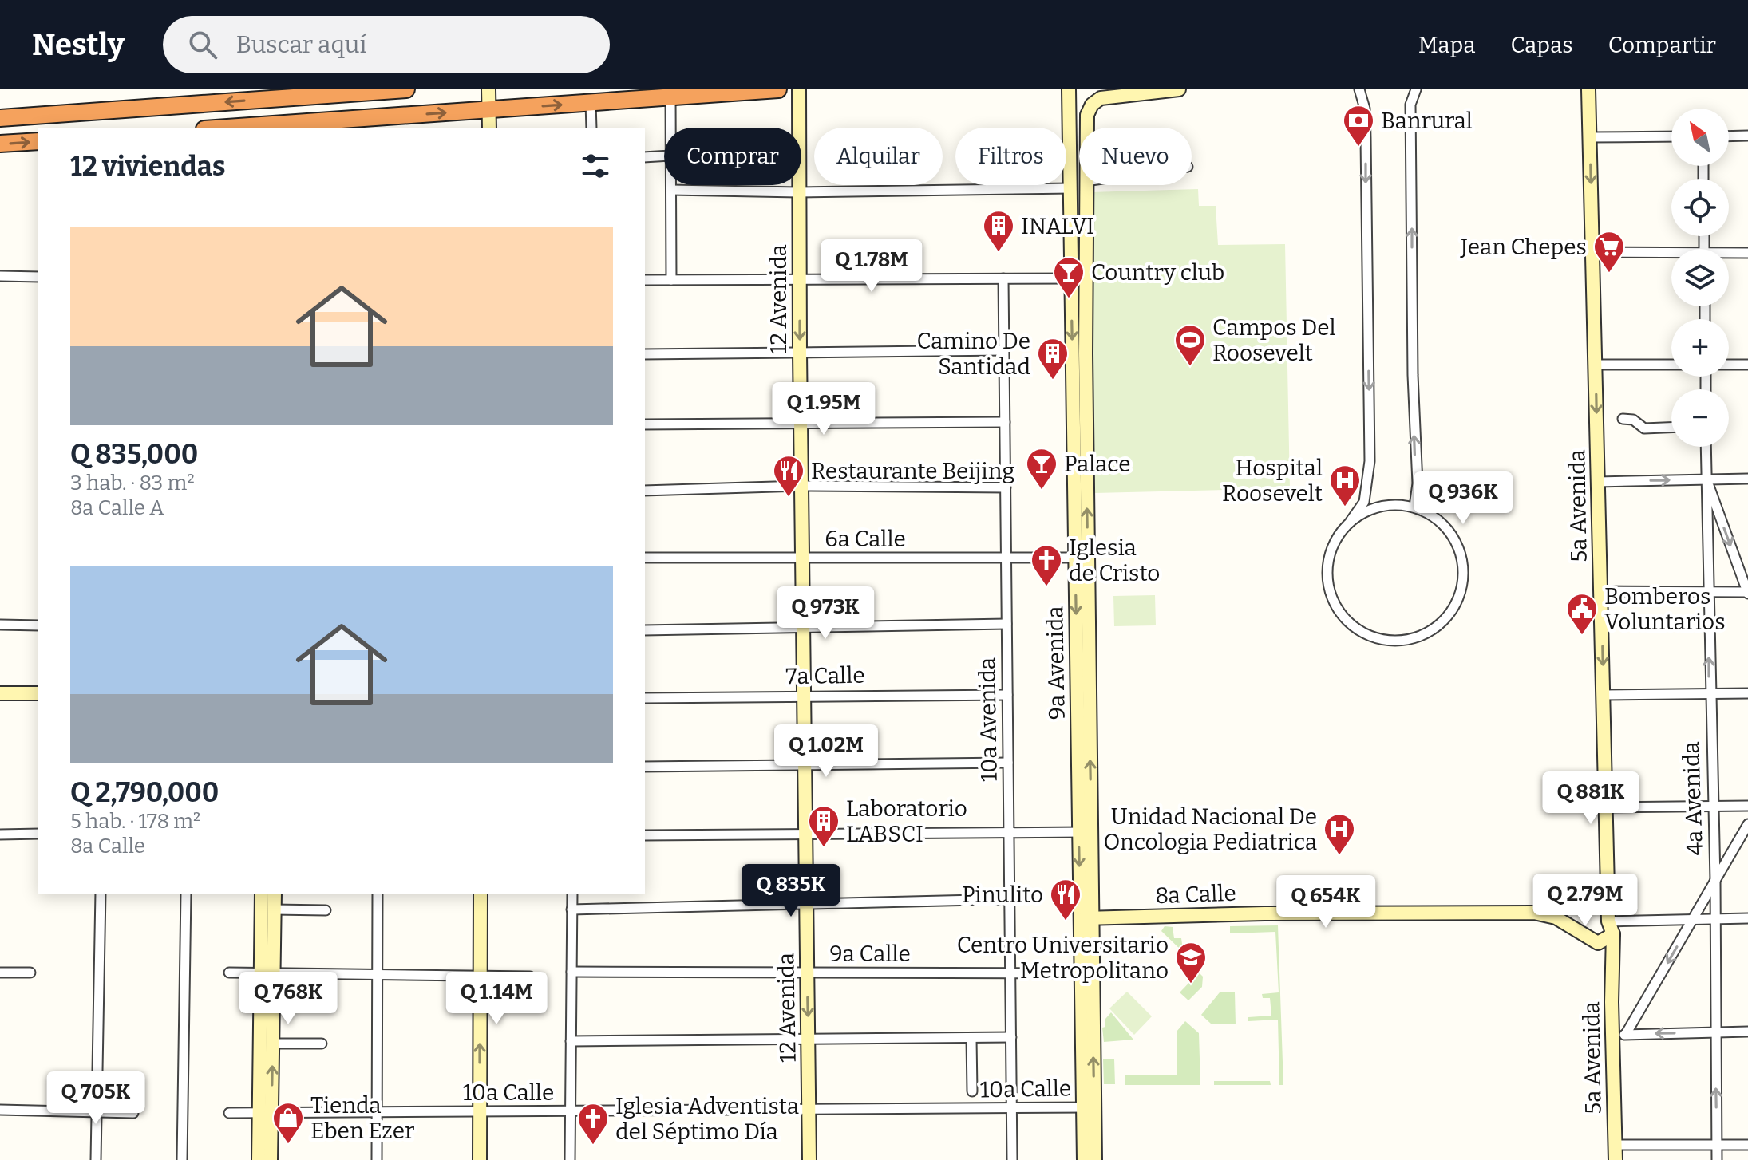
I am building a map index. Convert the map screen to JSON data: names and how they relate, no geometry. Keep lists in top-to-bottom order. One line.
{"streets":{"street":["12 Avenida","5a Avenida","6a Calle","9a Avenida","7a Calle","10a Avenida","4a Avenida","8a Calle","9a Calle","10a Calle"]},"crossings":[["12 Avenida","6a Calle"],["12 Avenida","7a Calle"],["12 Avenida","9a Calle"],["12 Avenida","10a Calle"],["5a Avenida","8a Calle"],["6a Calle","9a Avenida"],["6a Calle","10a Avenida"],["9a Avenida","8a Calle"],["9a Avenida","9a Calle"],["9a Avenida","10a Calle"],["7a Calle","10a Avenida"],["10a Avenida","9a Calle"],["10a Avenida","10a Calle"],["4a Avenida","8a Calle"]],"places":{"bank":["Banrural"],"building":["INALVI","Camino De Santidad","Laboratorio LABSCI"],"supermarket":["Jean Chepes"],"bar":["Country club","Palace"],"sports":["Campos Del Roosevelt"],"restaurant":["Restaurante Beijing","Pinulito"],"hospital":["Hospital Roosevelt","Unidad Nacional De Oncologia Pediatrica"],"church":["Iglesia de Cristo","Iglesia Adventista del Séptimo Día"],"public building":["Bomberos Voluntarios"],"school or university":["Centro Universitario Metropolitano"],"shop":["Tienda Eben Ezer"]},"north":"top left","page":{"header":"Nestly","search":"Buscar aquí","nav":["Mapa","Capas","Compartir"],"map_buttons":["+","−"],"chip":["Comprar","Alquilar","Filtros","Nuevo"],"heading":"12 viviendas","list":[{"name":"Q 835,000","note":"3 hab. · 83 m² · 8a Calle A"},{"name":"Q 2,790,000","note":"5 hab. · 178 m² · 8a Calle"}],"price":["Q 1.78M","Q 1.95M","Q 936K","Q 973K","Q 1.02M","Q 881K","Q 835K","Q 2.79M","Q 654K","Q 768K","Q 1.14M","Q 705K"]}}
